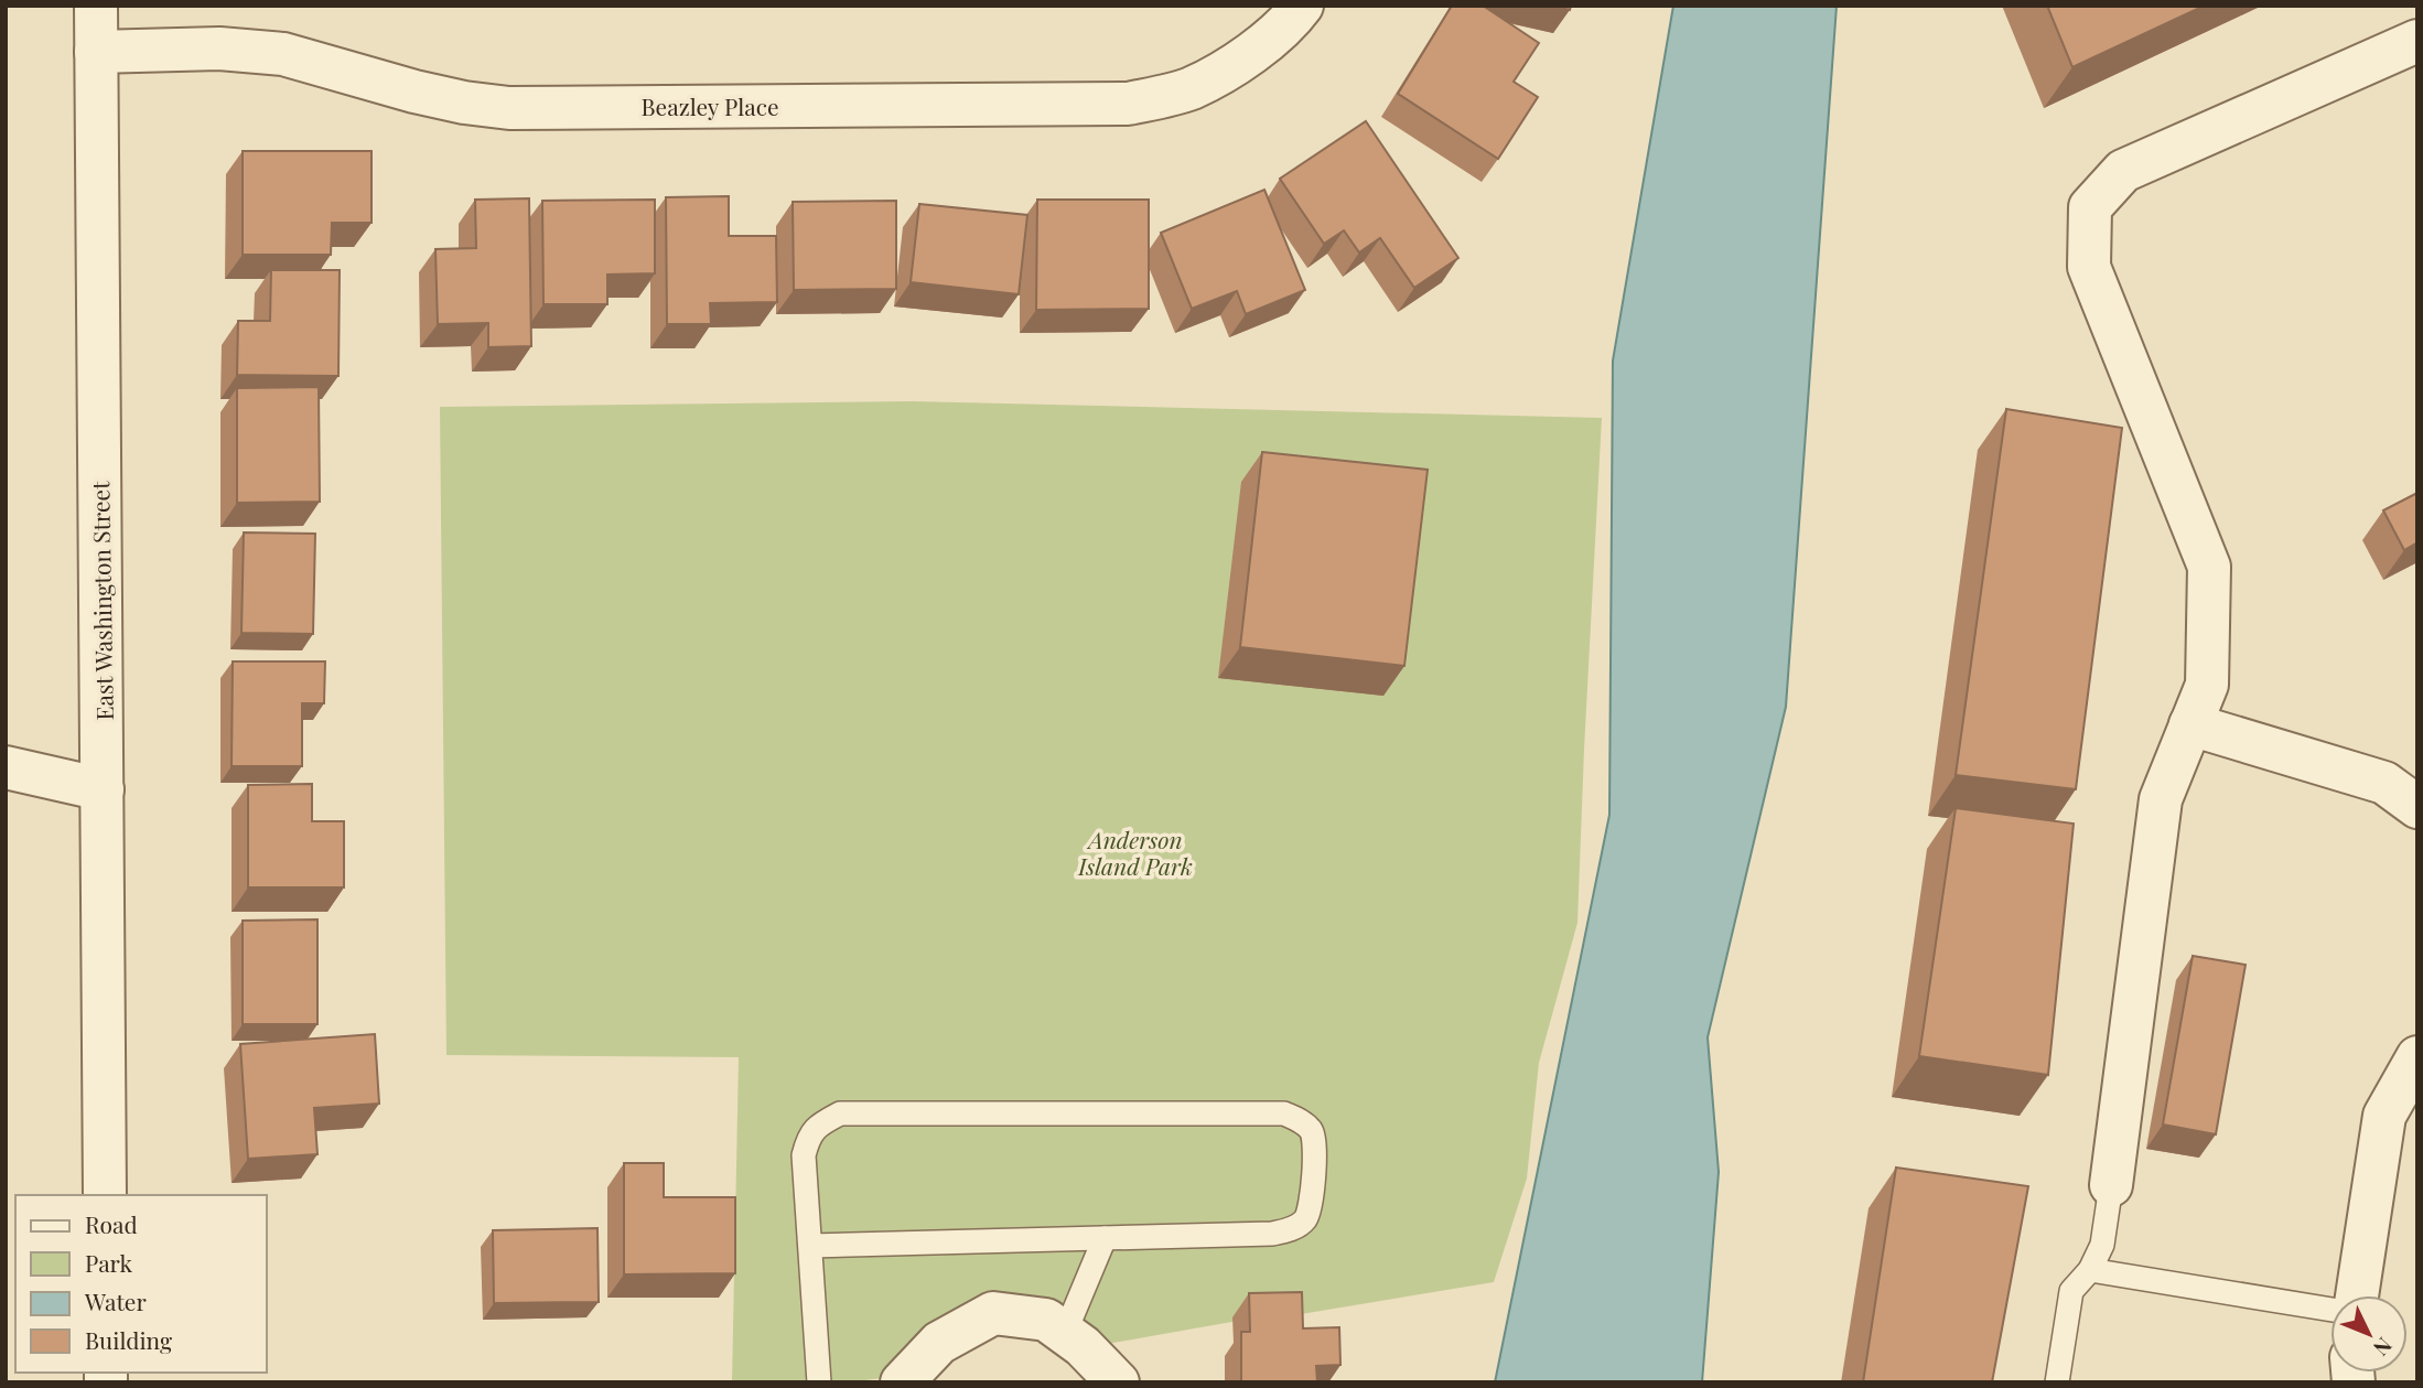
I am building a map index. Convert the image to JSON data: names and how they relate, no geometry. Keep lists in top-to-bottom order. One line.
{"streets":{"street":["Beazley Place","East Washington Street"]},"crossings":[["Beazley Place","East Washington Street"]],"parks":["Anderson Island Park"],"legend":["Road","Park","Water","Building"],"north":"bottom right"}
